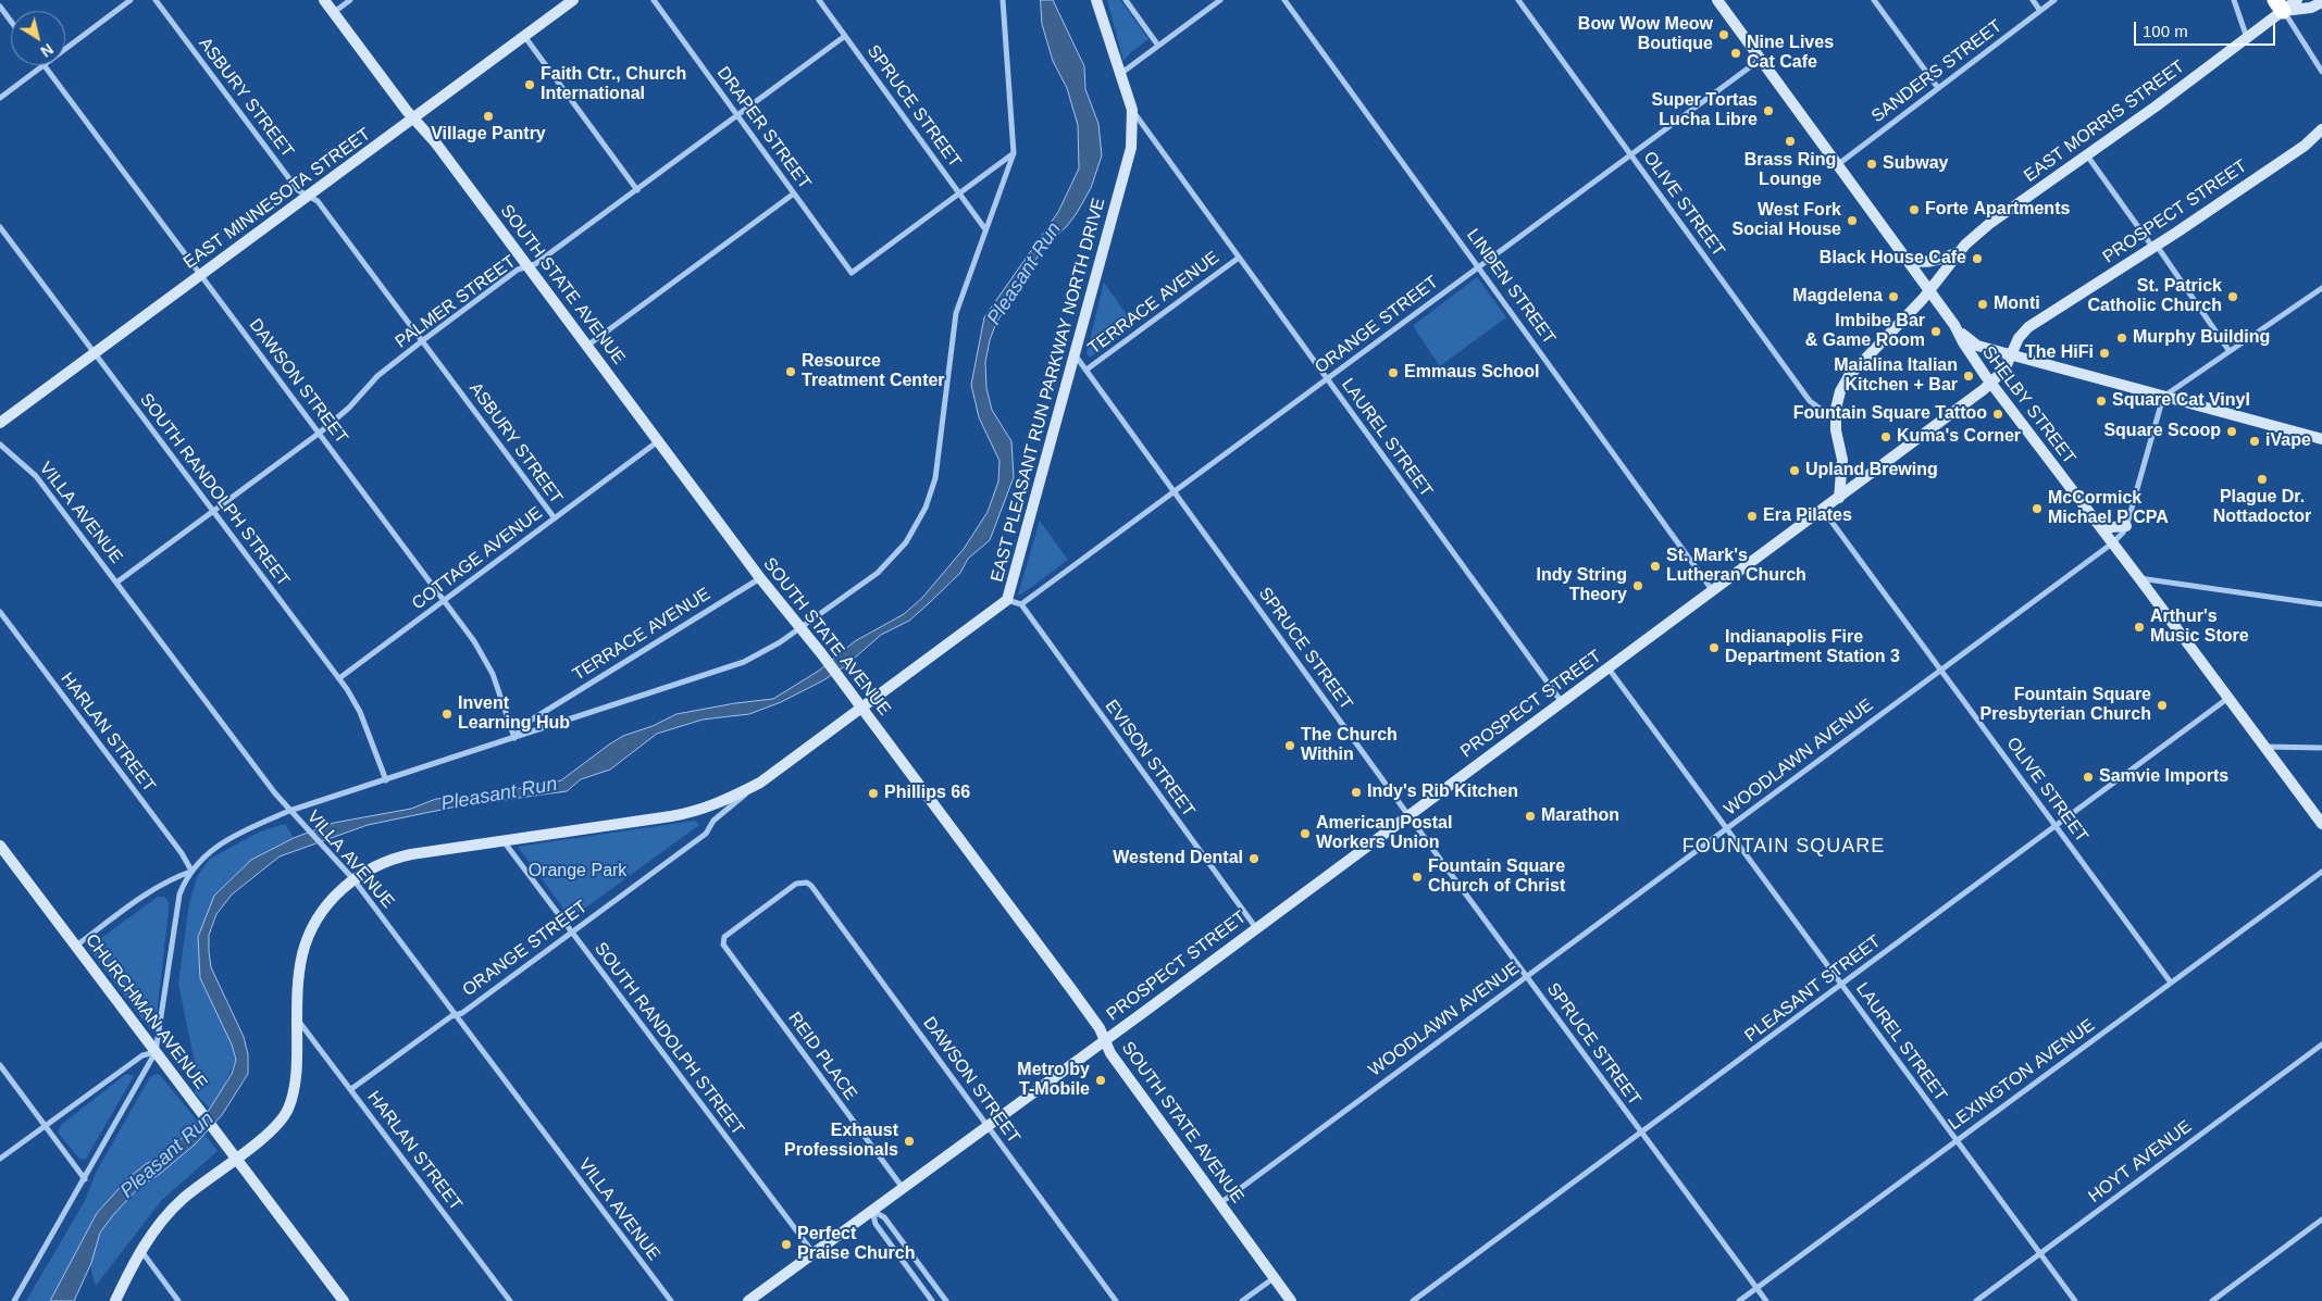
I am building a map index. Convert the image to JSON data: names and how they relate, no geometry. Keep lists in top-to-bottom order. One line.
{"streets":{"street":["SANDERS STREET","ASBURY STREET","SPRUCE STREET","EAST MORRIS STREET","DRAPER STREET","EAST MINNESOTA STREET","OLIVE STREET","PROSPECT STREET","SOUTH STATE AVENUE","LINDEN STREET","PALMER STREET","TERRACE AVENUE","ORANGE STREET","DAWSON STREET","EAST PLEASANT RUN PARKWAY NORTH DRIVE","SHELBY STREET","LAUREL STREET","SOUTH RANDOLPH STREET","VILLA AVENUE","COTTAGE AVENUE","HARLAN STREET","WOODLAWN AVENUE","EVISON STREET","PLEASANT STREET","CHURCHMAN AVENUE","REID PLACE","LEXINGTON AVENUE","HOYT AVENUE"]},"crossings":[["SANDERS STREET","SHELBY STREET"],["ASBURY STREET","EAST MINNESOTA STREET"],["ASBURY STREET","PALMER STREET"],["ASBURY STREET","COTTAGE AVENUE"],["SPRUCE STREET","DRAPER STREET"],["SPRUCE STREET","PROSPECT STREET"],["SPRUCE STREET","PALMER STREET"],["SPRUCE STREET","TERRACE AVENUE"],["SPRUCE STREET","ORANGE STREET"],["SPRUCE STREET","EAST PLEASANT RUN PARKWAY NORTH DRIVE"],["SPRUCE STREET","WOODLAWN AVENUE"],["SPRUCE STREET","PLEASANT STREET"],["SPRUCE STREET","LEXINGTON AVENUE"],["EAST MORRIS STREET","OLIVE STREET"],["EAST MORRIS STREET","PROSPECT STREET"],["EAST MORRIS STREET","SHELBY STREET"],["DRAPER STREET","PALMER STREET"],["EAST MINNESOTA STREET","SOUTH STATE AVENUE"],["EAST MINNESOTA STREET","DAWSON STREET"],["EAST MINNESOTA STREET","SOUTH RANDOLPH STREET"],["OLIVE STREET","PROSPECT STREET"],["OLIVE STREET","ORANGE STREET"],["OLIVE STREET","WOODLAWN AVENUE"],["OLIVE STREET","PLEASANT STREET"],["OLIVE STREET","LEXINGTON AVENUE"],["PROSPECT STREET","SOUTH STATE AVENUE"],["PROSPECT STREET","LINDEN STREET"],["PROSPECT STREET","DAWSON STREET"],["PROSPECT STREET","SHELBY STREET"],["PROSPECT STREET","LAUREL STREET"],["PROSPECT STREET","SOUTH RANDOLPH STREET"],["PROSPECT STREET","EVISON STREET"],["PROSPECT STREET","REID PLACE"],["SOUTH STATE AVENUE","PALMER STREET"],["SOUTH STATE AVENUE","TERRACE AVENUE"],["SOUTH STATE AVENUE","EAST PLEASANT RUN PARKWAY NORTH DRIVE"],["SOUTH STATE AVENUE","COTTAGE AVENUE"],["SOUTH STATE AVENUE","WOODLAWN AVENUE"],["LINDEN STREET","ORANGE STREET"],["PALMER STREET","DAWSON STREET"],["PALMER STREET","SOUTH RANDOLPH STREET"],["PALMER STREET","VILLA AVENUE"],["TERRACE AVENUE","DAWSON STREET"],["TERRACE AVENUE","LAUREL STREET"],["ORANGE STREET","EAST PLEASANT RUN PARKWAY NORTH DRIVE"],["ORANGE STREET","SHELBY STREET"],["ORANGE STREET","LAUREL STREET"],["ORANGE STREET","SOUTH RANDOLPH STREET"],["ORANGE STREET","VILLA AVENUE"],["ORANGE STREET","HARLAN STREET"],["ORANGE STREET","EVISON STREET"],["DAWSON STREET","COTTAGE AVENUE"],["DAWSON STREET","REID PLACE"],["EAST PLEASANT RUN PARKWAY NORTH DRIVE","LAUREL STREET"],["EAST PLEASANT RUN PARKWAY NORTH DRIVE","SOUTH RANDOLPH STREET"],["EAST PLEASANT RUN PARKWAY NORTH DRIVE","VILLA AVENUE"],["EAST PLEASANT RUN PARKWAY NORTH DRIVE","HARLAN STREET"],["EAST PLEASANT RUN PARKWAY NORTH DRIVE","CHURCHMAN AVENUE"],["SHELBY STREET","WOODLAWN AVENUE"],["SHELBY STREET","PLEASANT STREET"],["LAUREL STREET","WOODLAWN AVENUE"],["LAUREL STREET","PLEASANT STREET"],["LAUREL STREET","LEXINGTON AVENUE"],["LAUREL STREET","HOYT AVENUE"],["SOUTH RANDOLPH STREET","COTTAGE AVENUE"]],"districts":["FOUNTAIN SQUARE"],"water":["Pleasant Run"],"parks":["Orange Park"],"places":["Bow Wow Meow Boutique","Nine Lives Cat Cafe","Faith Ctr., Church International","Super Tortas Lucha Libre","Village Pantry","Brass Ring Lounge","Subway","Forte Apartments","West Fork Social House","Black House Cafe","Magdelena","St. Patrick Catholic Church","Monti","Imbibe Bar & Game Room","Murphy Building","The HiFi","Resource Treatment Center","Emmaus School","Maialina Italian Kitchen + Bar","Square Cat Vinyl","Fountain Square Tattoo","Square Scoop","Kuma's Corner","iVape","Upland Brewing","Plague Dr. Nottadoctor","McCormick Michael P CPA","Era Pilates","St. Mark's Lutheran Church","Indy String Theory","Arthur's Music Store","Indianapolis Fire Department Station 3","Fountain Square Presbyterian Church","Invent Learning Hub","The Church Within","Samvie Imports","Indy's Rib Kitchen","Phillips 66","Marathon","American Postal Workers Union","Westend Dental","Fountain Square Church of Christ","Metro by T-Mobile","Exhaust Professionals","Perfect Praise Church"],"scale_bar":"100 m","north":"bottom right"}
